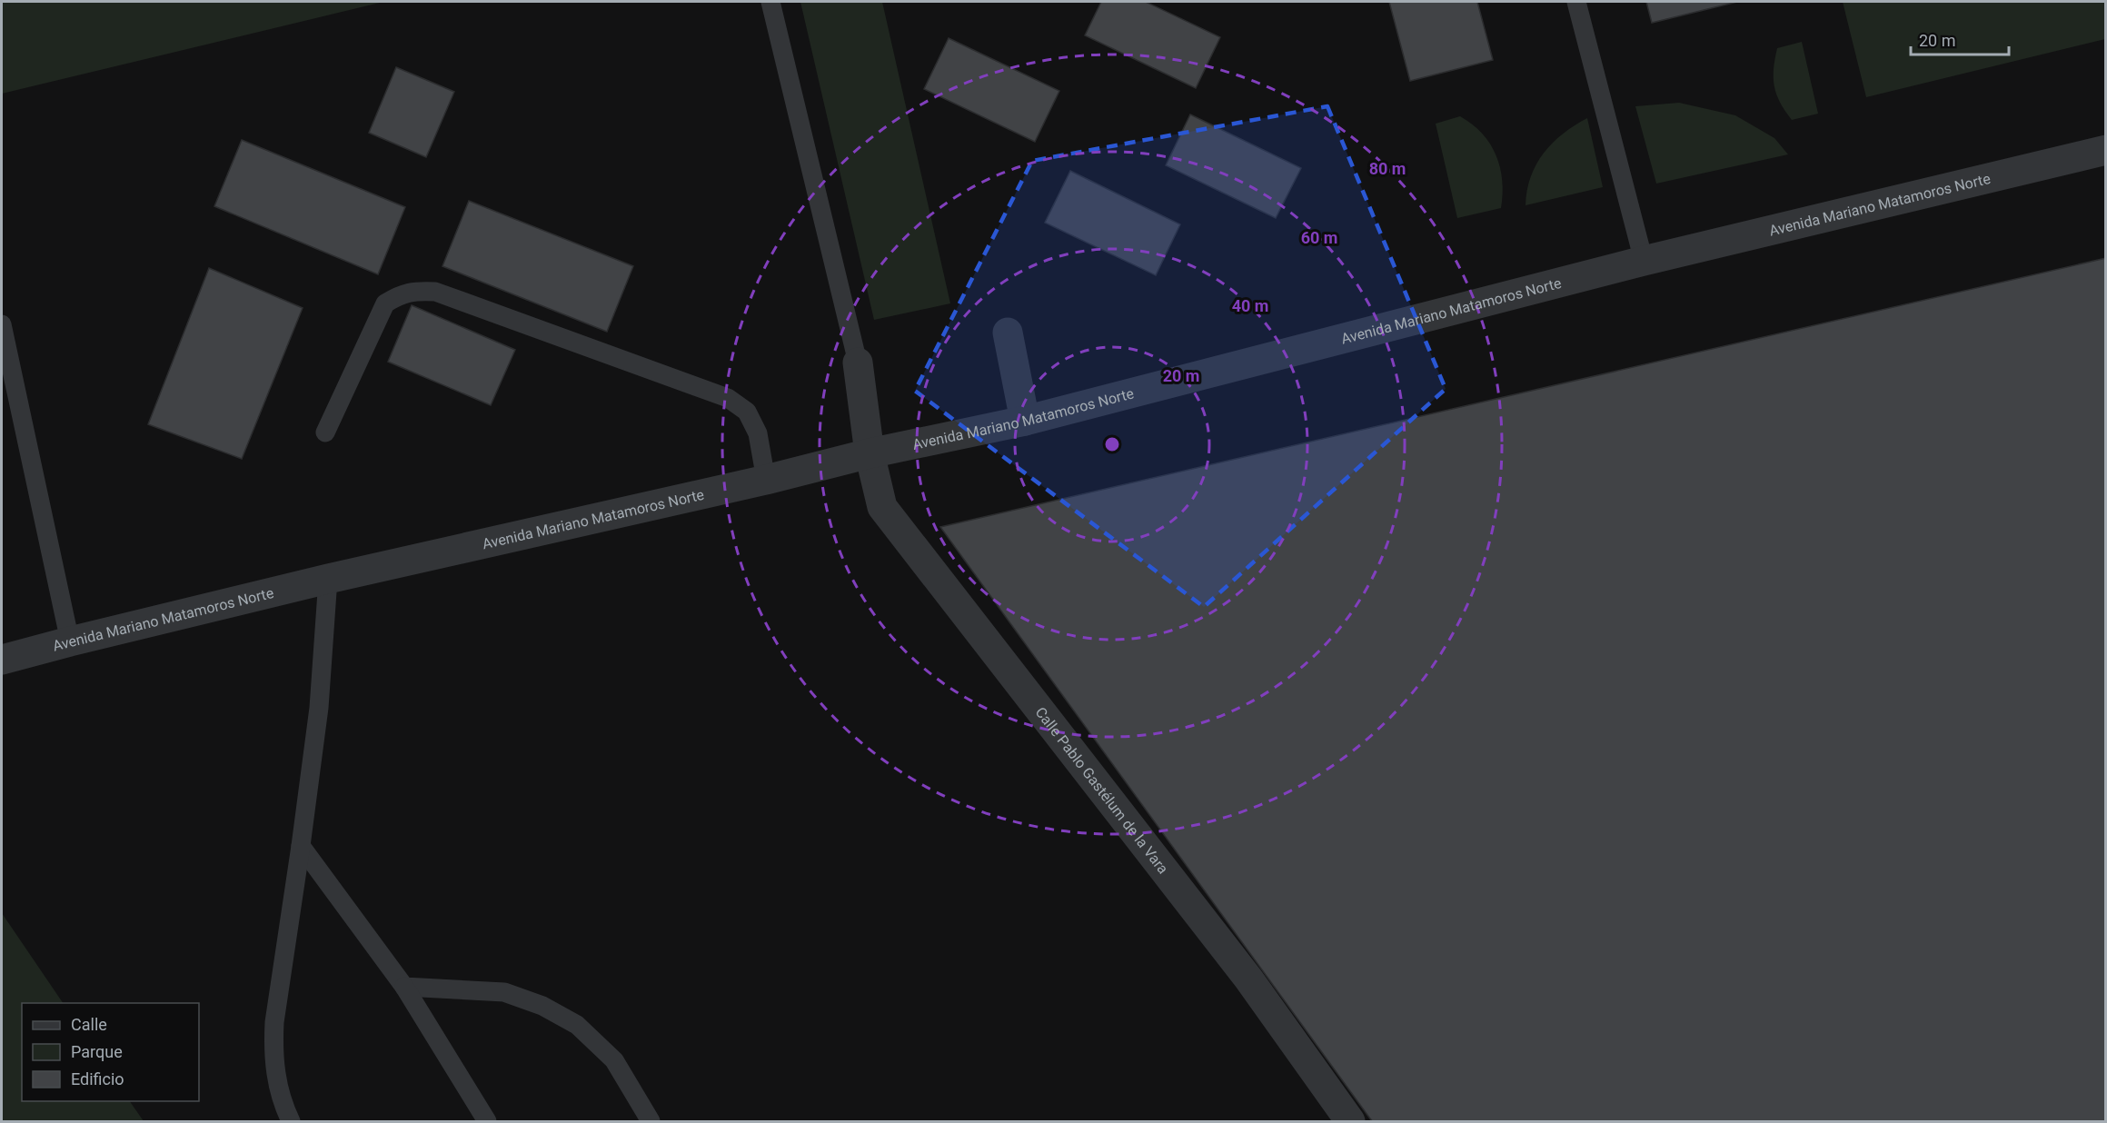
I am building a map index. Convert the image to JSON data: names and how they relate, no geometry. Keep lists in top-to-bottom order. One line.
{"streets":{"street":["Avenida Mariano Matamoros Norte","Calle Pablo Gastélum de la Vara"]},"crossings":[["Avenida Mariano Matamoros Norte","Calle Pablo Gastélum de la Vara"]],"legend":["Calle","Parque","Edificio"],"scale_bar":"20 m","rings":["80 m","60 m","40 m","20 m"]}
